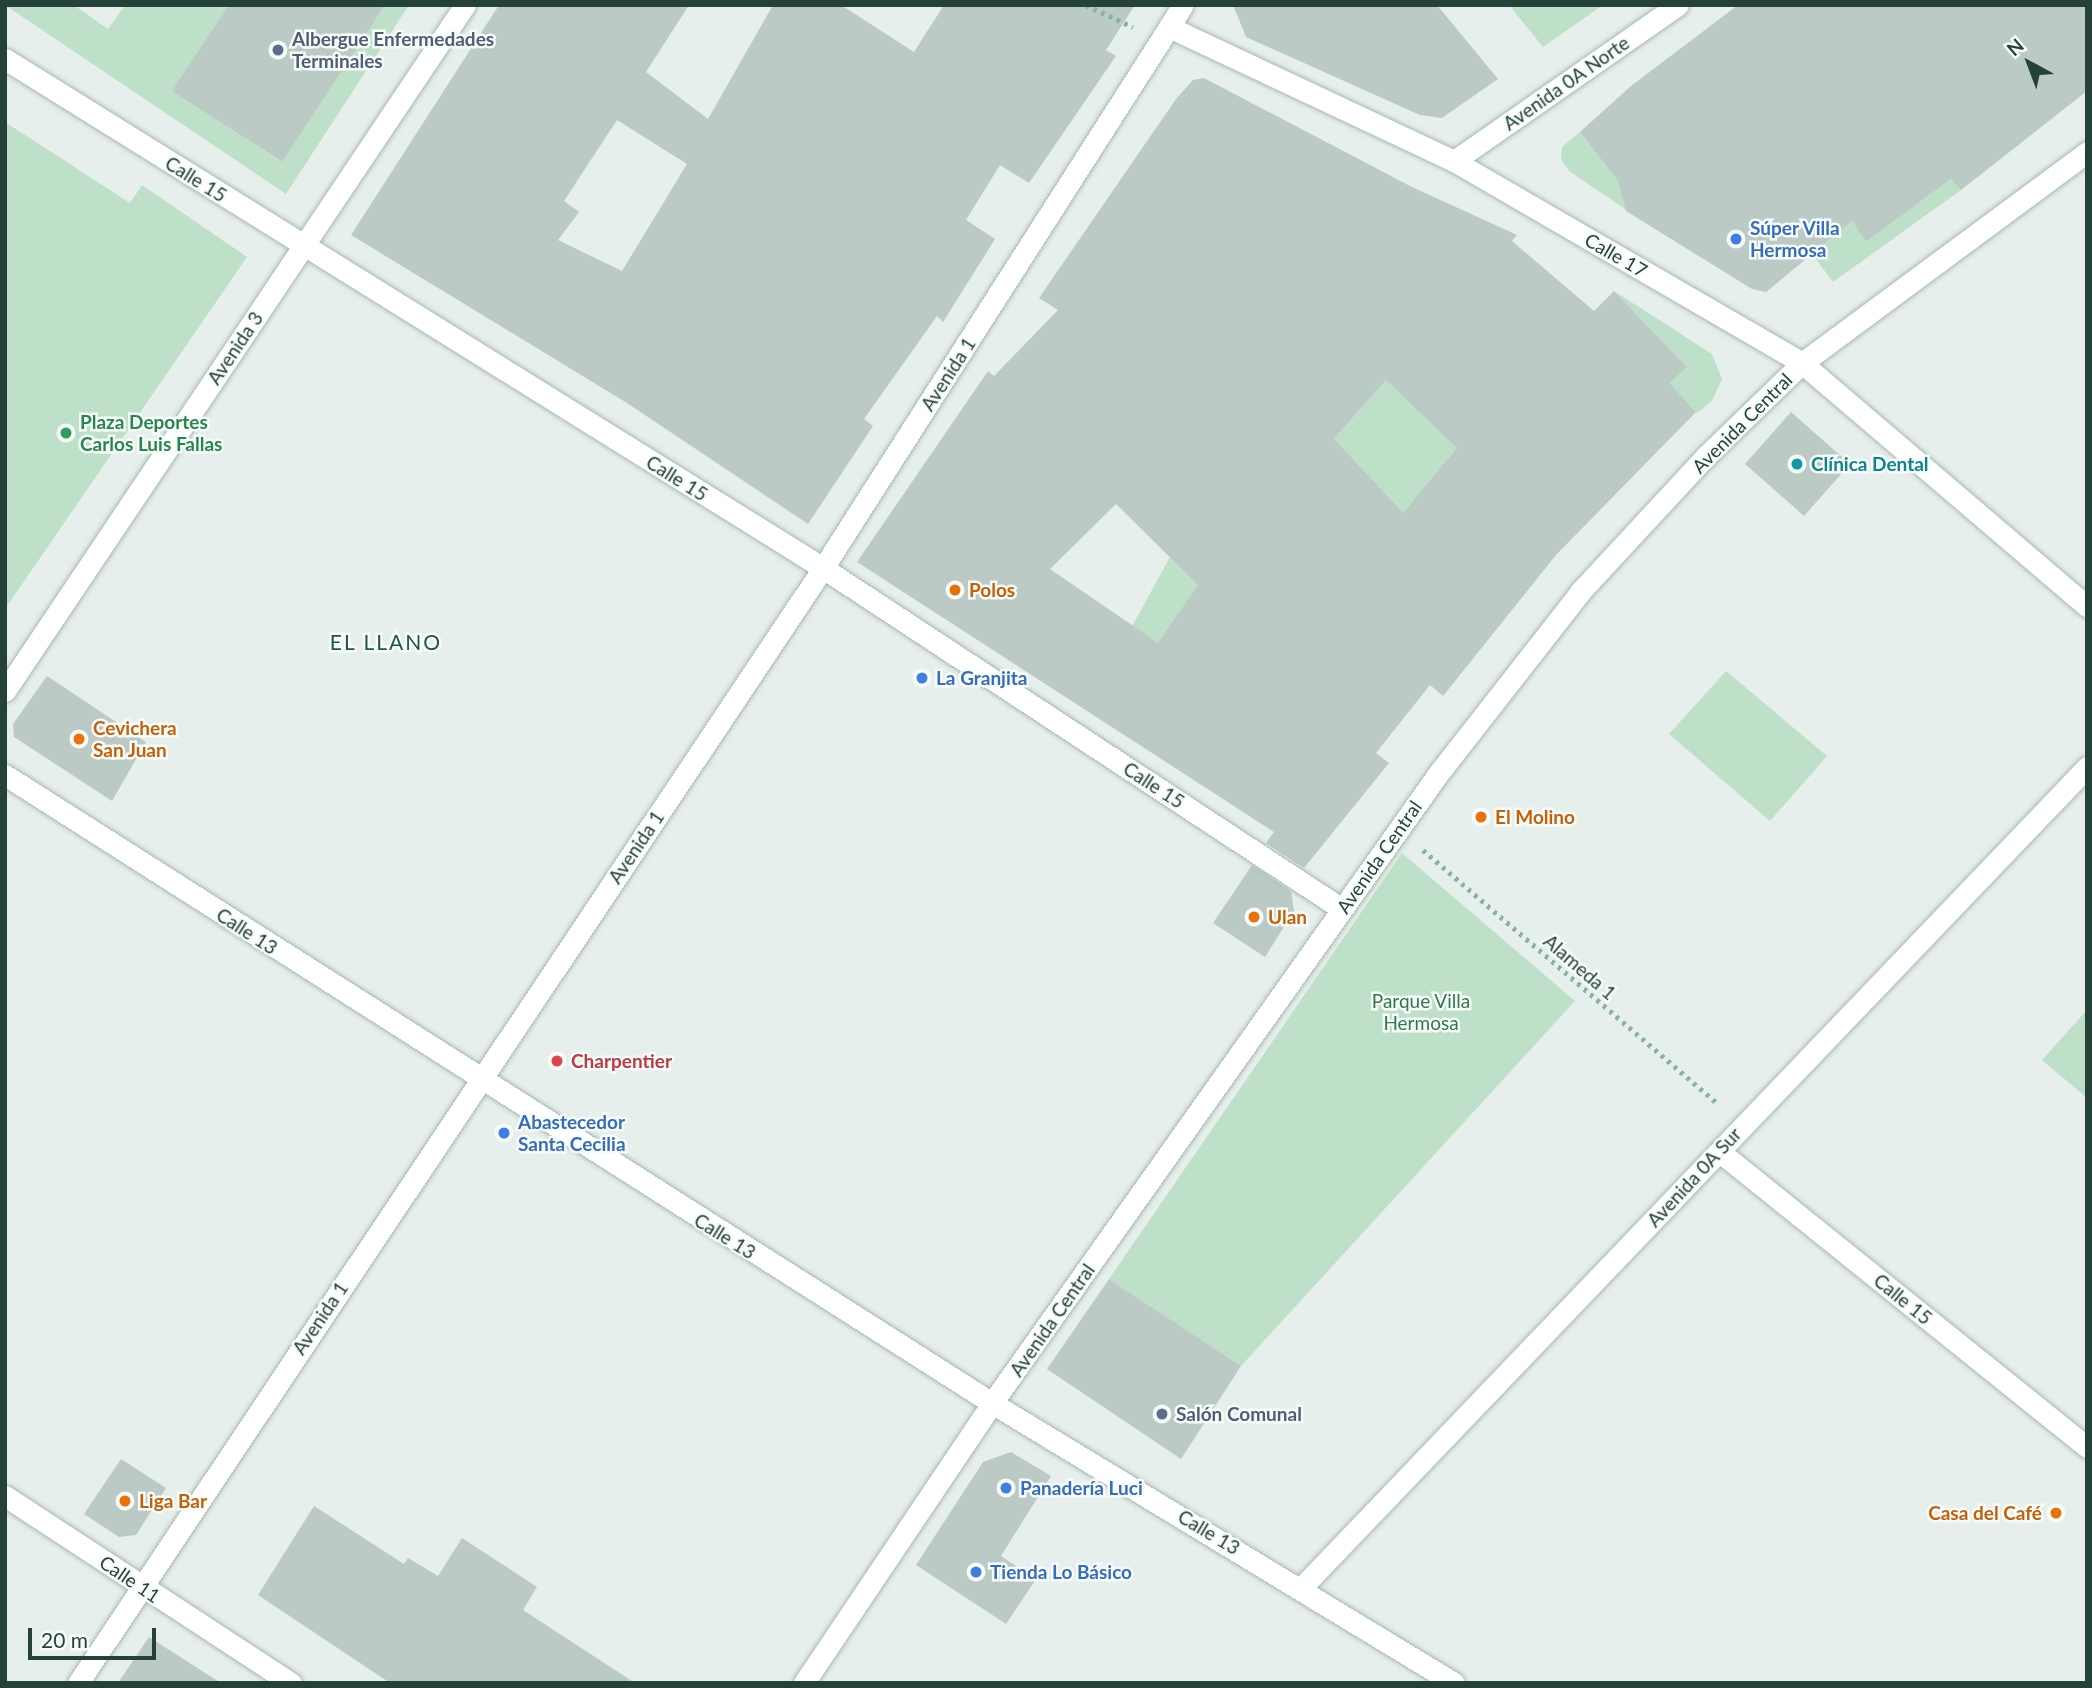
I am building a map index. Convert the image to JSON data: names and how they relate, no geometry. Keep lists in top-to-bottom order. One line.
{"streets":{"street":["Avenida 0A Norte","Calle 15","Calle 17","Avenida 3","Avenida 1","Avenida Central","Calle 13","Avenida 0A Sur","Calle 11"],"path":["Alameda 1"]},"crossings":[["Avenida 0A Norte","Calle 17"],["Calle 15","Avenida 3"],["Calle 15","Avenida 1"],["Calle 15","Avenida Central"],["Calle 15","Avenida 0A Sur"],["Calle 17","Avenida 1"],["Calle 17","Avenida Central"],["Avenida 1","Calle 13"],["Avenida 1","Calle 11"],["Avenida Central","Calle 13"],["Avenida Central","Alameda 1"],["Calle 13","Avenida 0A Sur"],["Alameda 1","Avenida 0A Sur"]],"districts":["EL LLANO"],"parks":["Parque Villa Hermosa"],"places":["Albergue Enfermedades Terminales","Súper Villa Hermosa","Plaza Deportes Carlos Luis Fallas","Clínica Dental","Polos","La Granjita","Cevichera San Juan","El Molino","Ulan","Charpentier","Abastecedor Santa Cecilia","Salón Comunal","Panadería Luci","Liga Bar","Casa del Café","Tienda Lo Básico"],"scale_bar":"20 m","north":"top left"}
